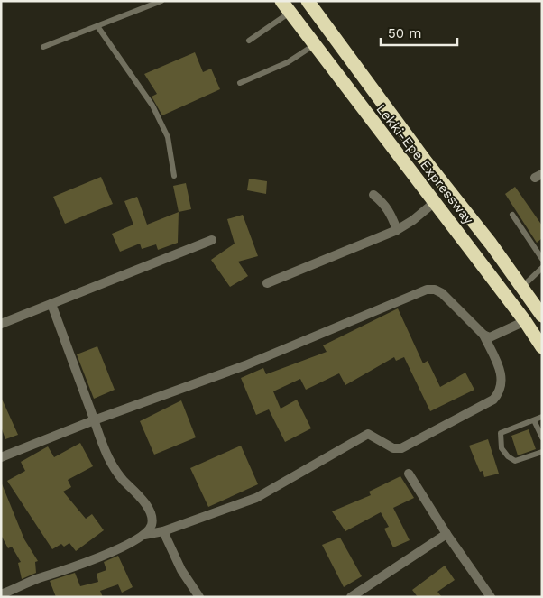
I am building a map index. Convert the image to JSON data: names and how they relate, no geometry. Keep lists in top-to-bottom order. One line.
{"streets":{"highway":["Lekki-Epe Expressway"]},"scale_bar":"50 m"}
